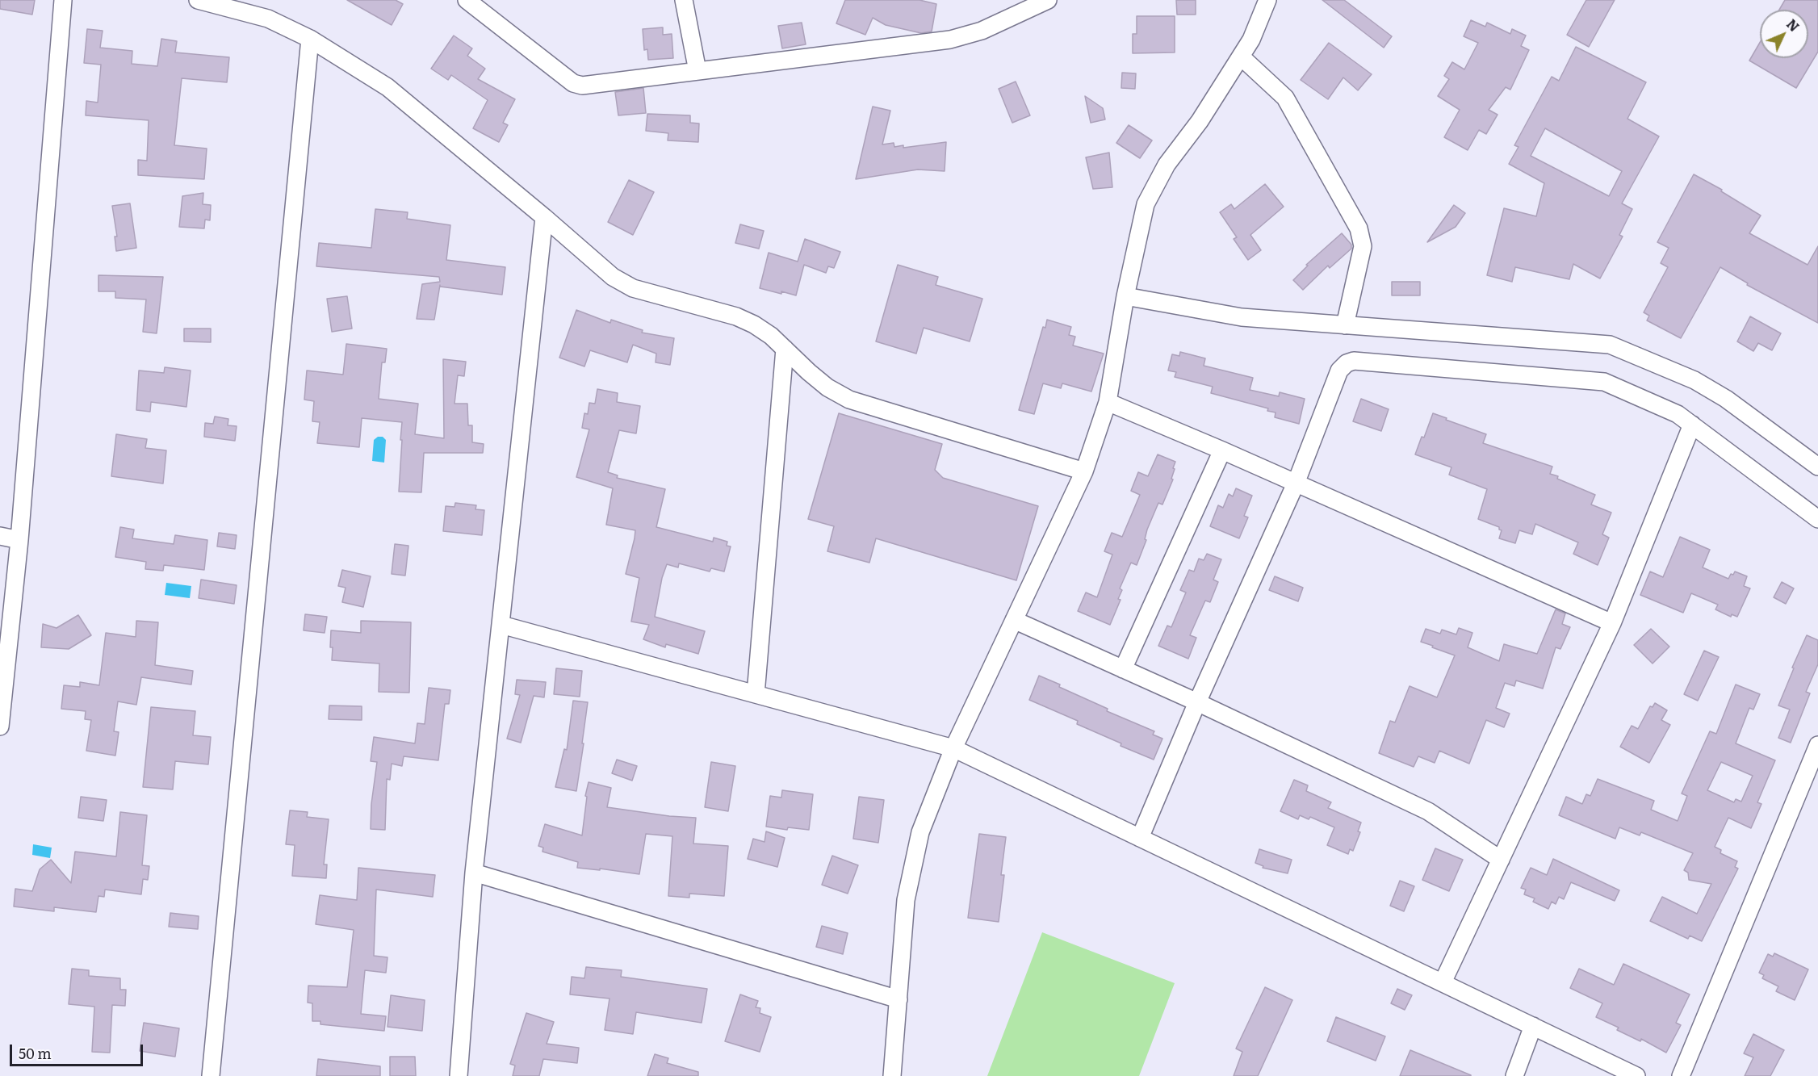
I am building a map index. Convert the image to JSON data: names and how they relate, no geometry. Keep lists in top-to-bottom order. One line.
{"scale_bar":"50 m","north":"top right"}
